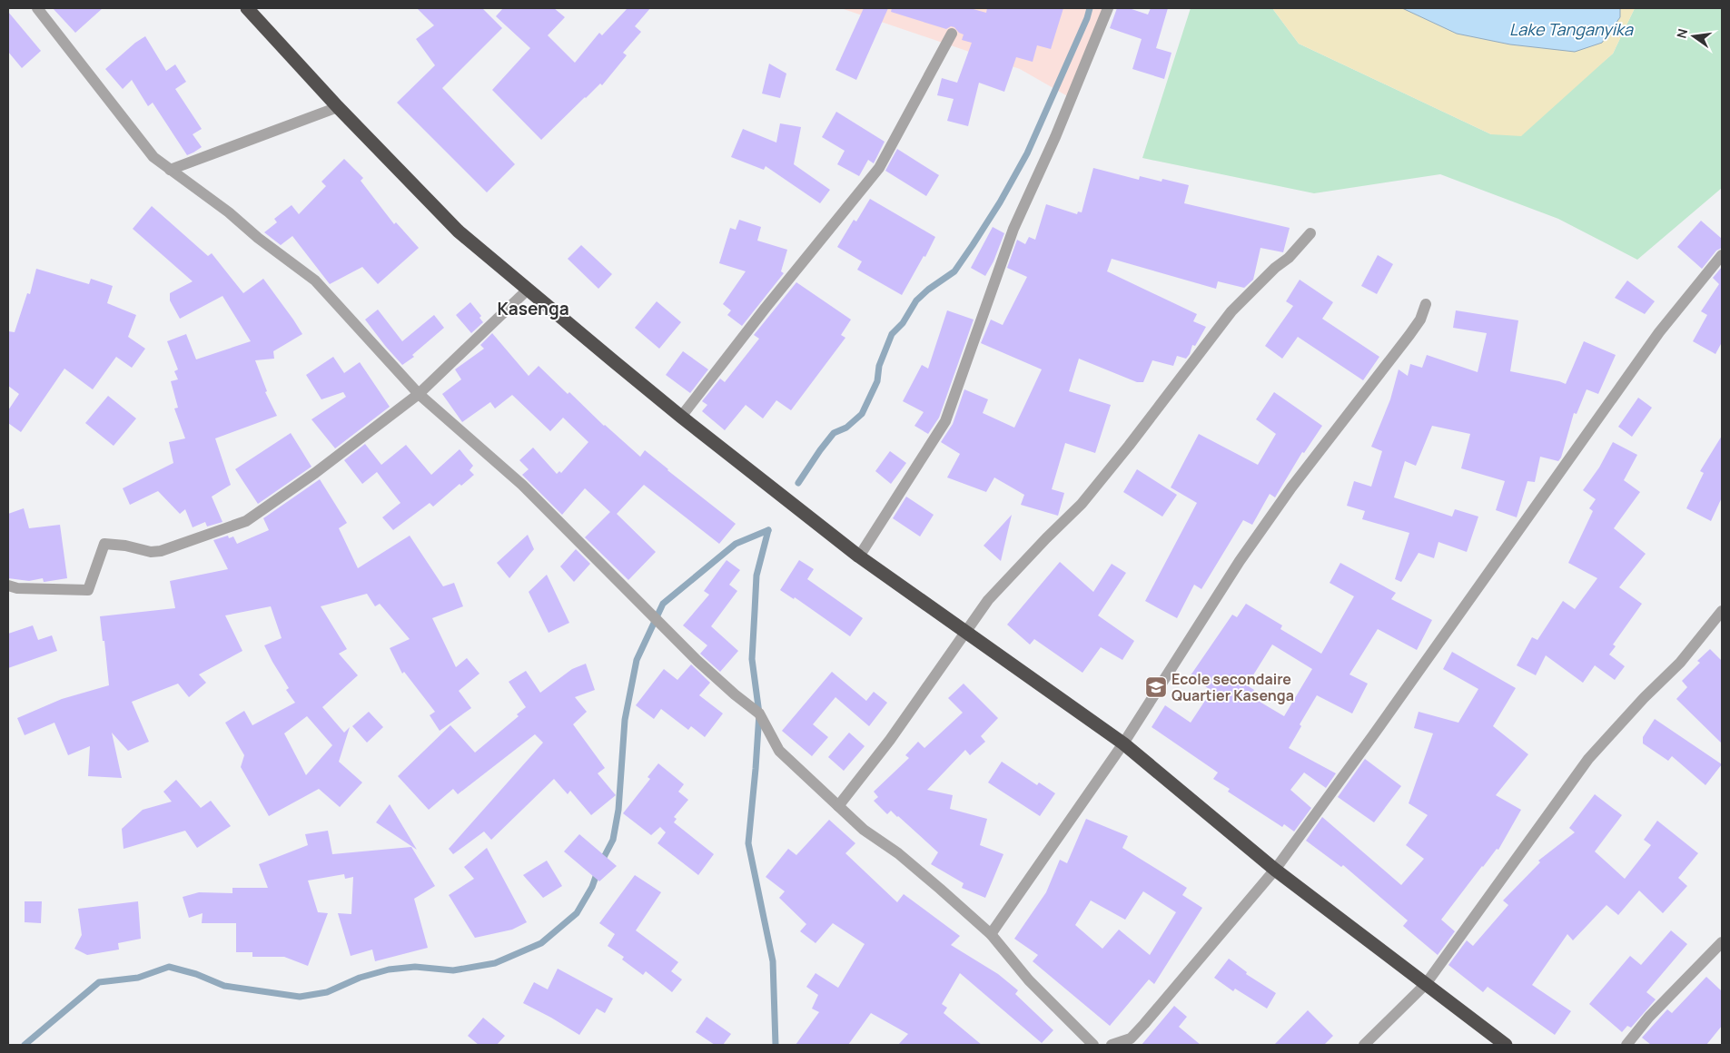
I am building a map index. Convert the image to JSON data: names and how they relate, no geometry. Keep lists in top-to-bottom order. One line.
{"districts":["Kasenga"],"water":["Lake Tanganyika"],"places":{"school or university":["Ecole secondaire Quartier Kasenga"]},"north":"left"}
